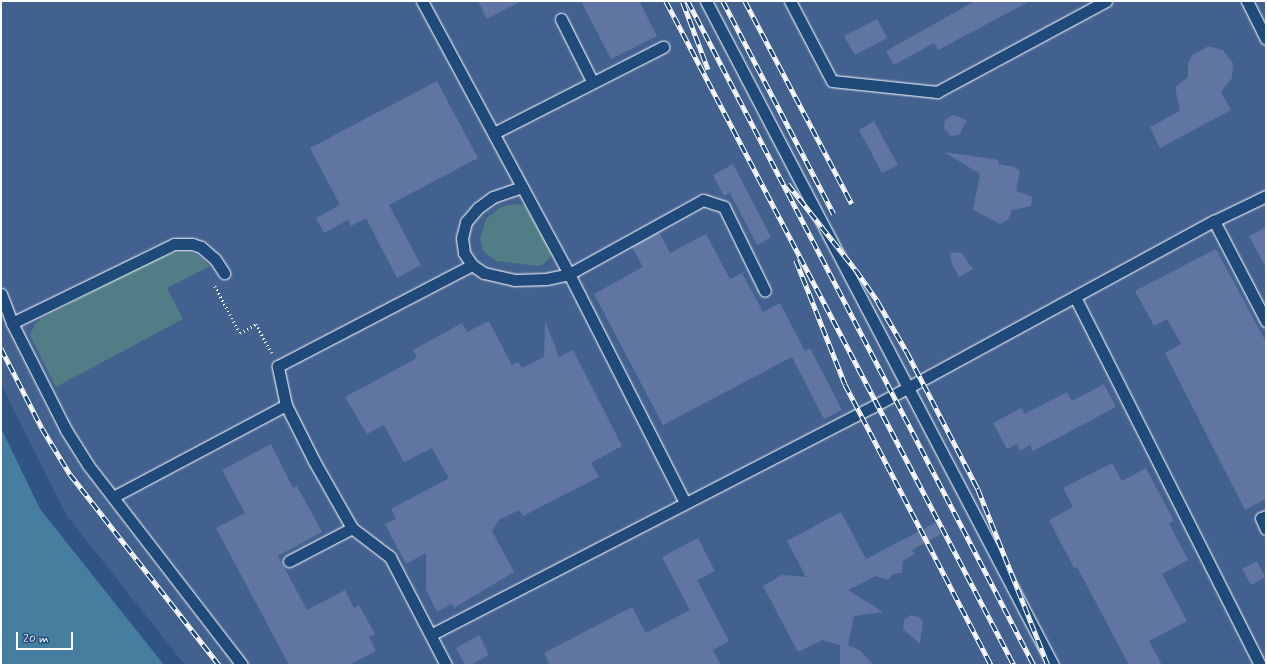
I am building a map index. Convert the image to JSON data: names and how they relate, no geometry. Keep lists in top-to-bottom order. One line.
{"scale_bar":"20 m"}
